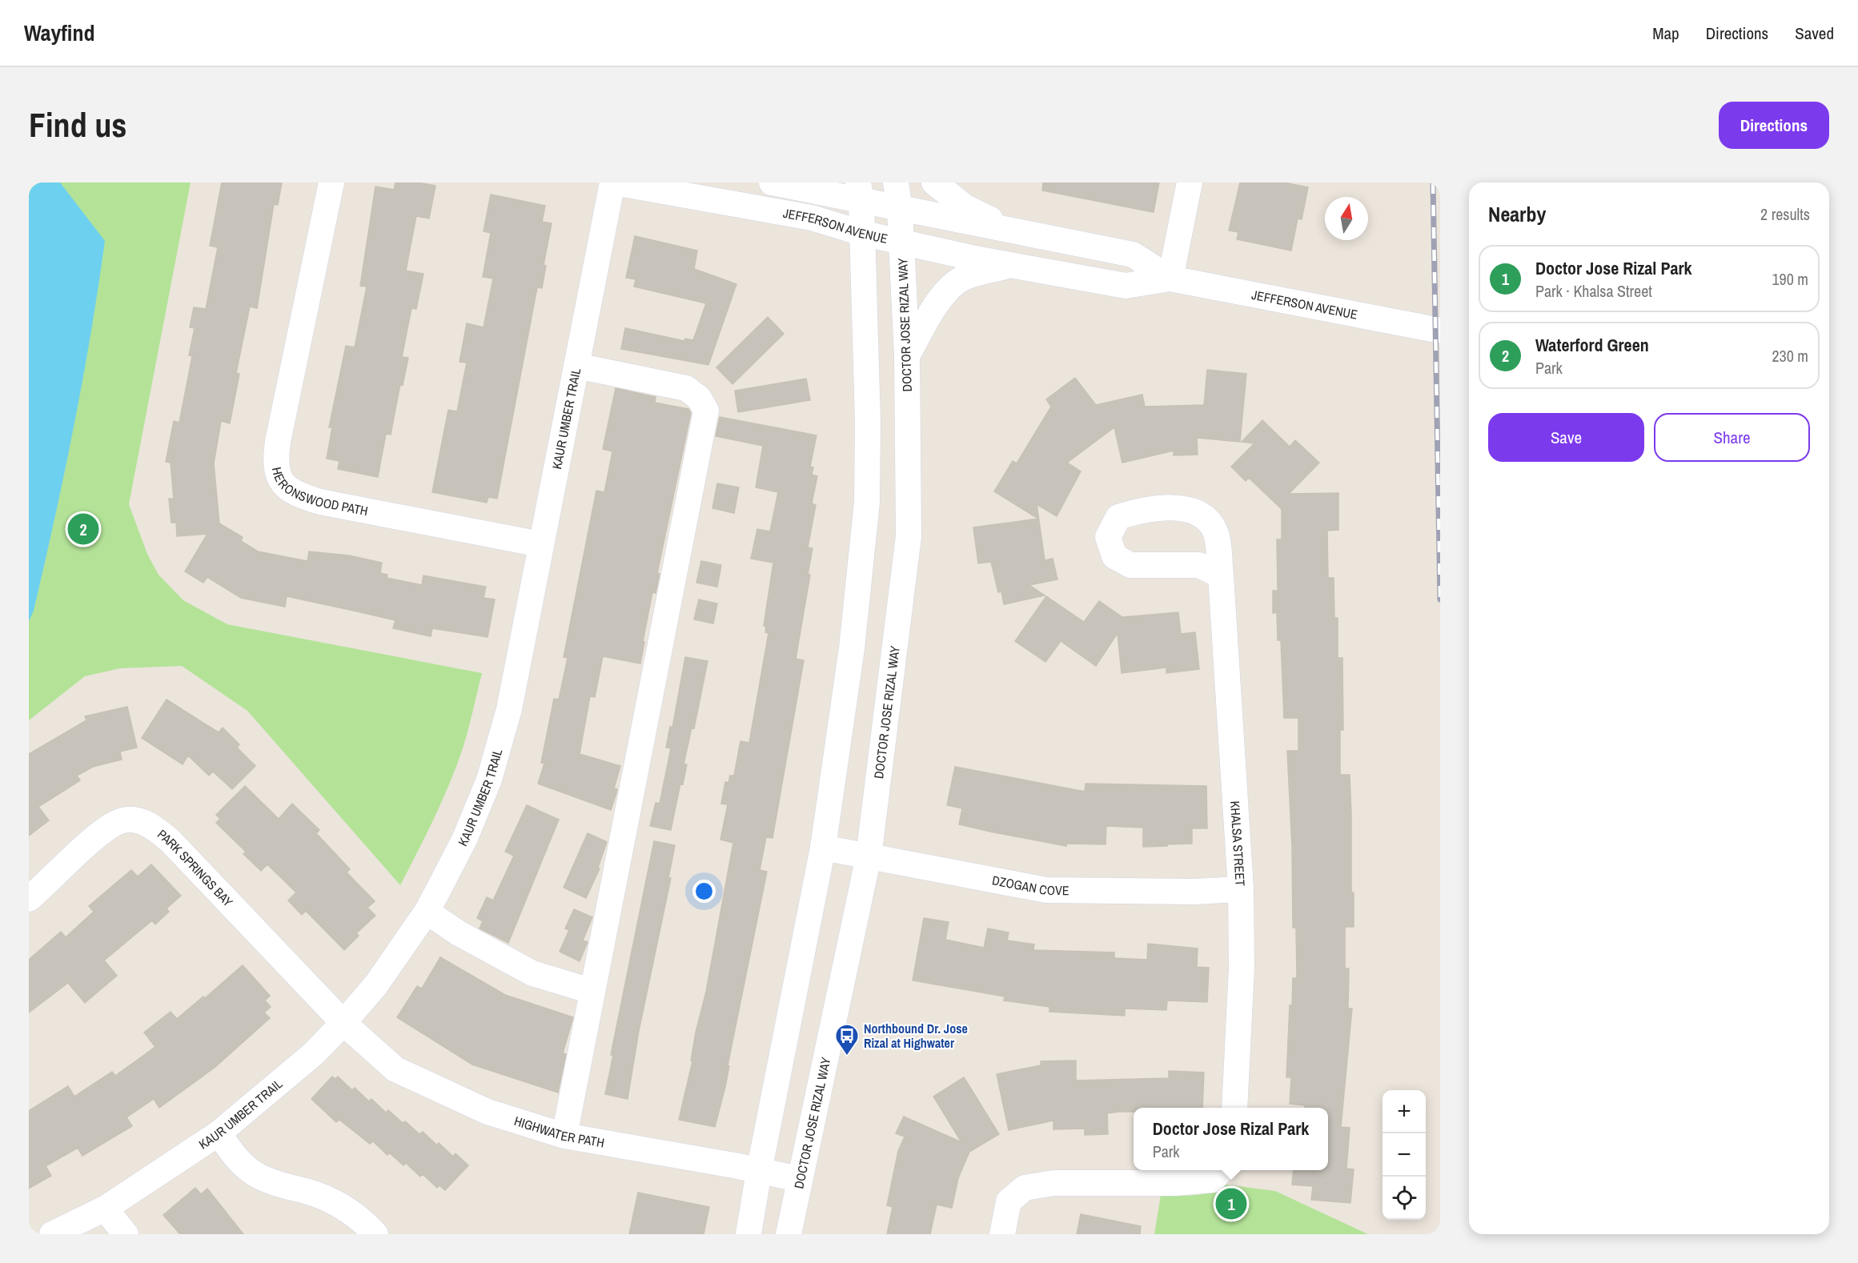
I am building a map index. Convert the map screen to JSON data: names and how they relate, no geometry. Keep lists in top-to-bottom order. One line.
{"streets":{"street":["JEFFERSON AVENUE","DOCTOR JOSE RIZAL WAY","KAUR UMBER TRAIL","HERONSWOOD PATH","KHALSA STREET","PARK SPRINGS BAY","DZOGAN COVE","HIGHWATER PATH"]},"crossings":[["JEFFERSON AVENUE","DOCTOR JOSE RIZAL WAY"],["JEFFERSON AVENUE","KAUR UMBER TRAIL"],["DOCTOR JOSE RIZAL WAY","DZOGAN COVE"],["DOCTOR JOSE RIZAL WAY","HIGHWATER PATH"],["KAUR UMBER TRAIL","HERONSWOOD PATH"],["KAUR UMBER TRAIL","PARK SPRINGS BAY"],["KAUR UMBER TRAIL","HIGHWATER PATH"],["KHALSA STREET","DZOGAN COVE"],["PARK SPRINGS BAY","HIGHWATER PATH"]],"places":{"bus stop":["Northbound Dr. Jose Rizal at Highwater"]},"north":"top","page":{"header":"Wayfind","nav":["Map","Directions","Saved"],"buttons":["Directions",["Save","Share"]],"title":"Find us","heading":["Nearby","2 results"],"list":[{"mark":"1","name":"Doctor Jose Rizal Park","note":"Park · Khalsa Street","value":"190 m"},{"mark":"2","name":"Waterford Green","note":"Park","value":"230 m"}],"pins":["2","1"],"map_buttons":["+","−"],"popup":["Doctor Jose Rizal Park","Park"]}}
